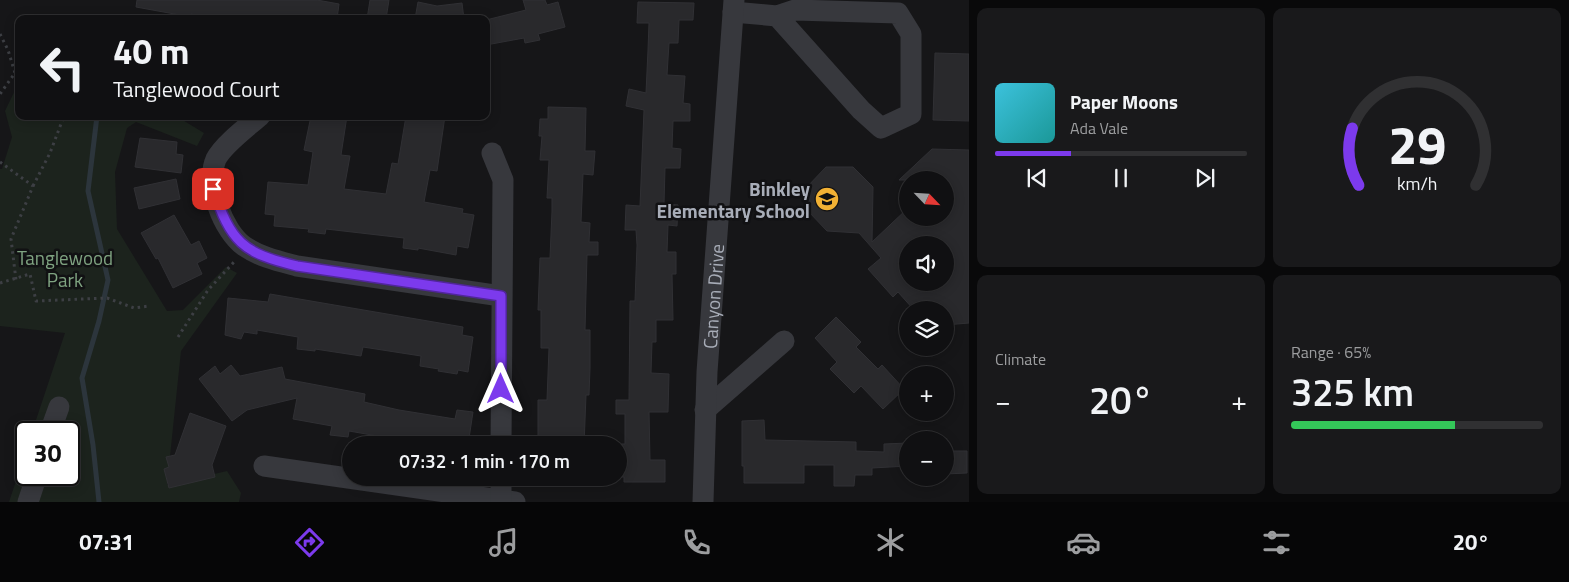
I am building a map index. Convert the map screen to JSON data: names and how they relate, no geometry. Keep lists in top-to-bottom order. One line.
{"streets":{"street":["Canyon Drive"]},"parks":["Tanglewood Park"],"places":{"school or university":["Binkley Elementary School"]},"north":"bottom right","page":{"turn":["40 m","Tanglewood Court"],"song":["Paper Moons","Ada Vale"],"map_buttons":["+","−"],"tile":["Climate",["Range · 65%","325 km"]],"heat":["−","20°","+"],"limit":"30","trip":"07:32 · 1 min · 170 m","tabs":["07:31","20°"],"gauge":["29","km/h"]}}
